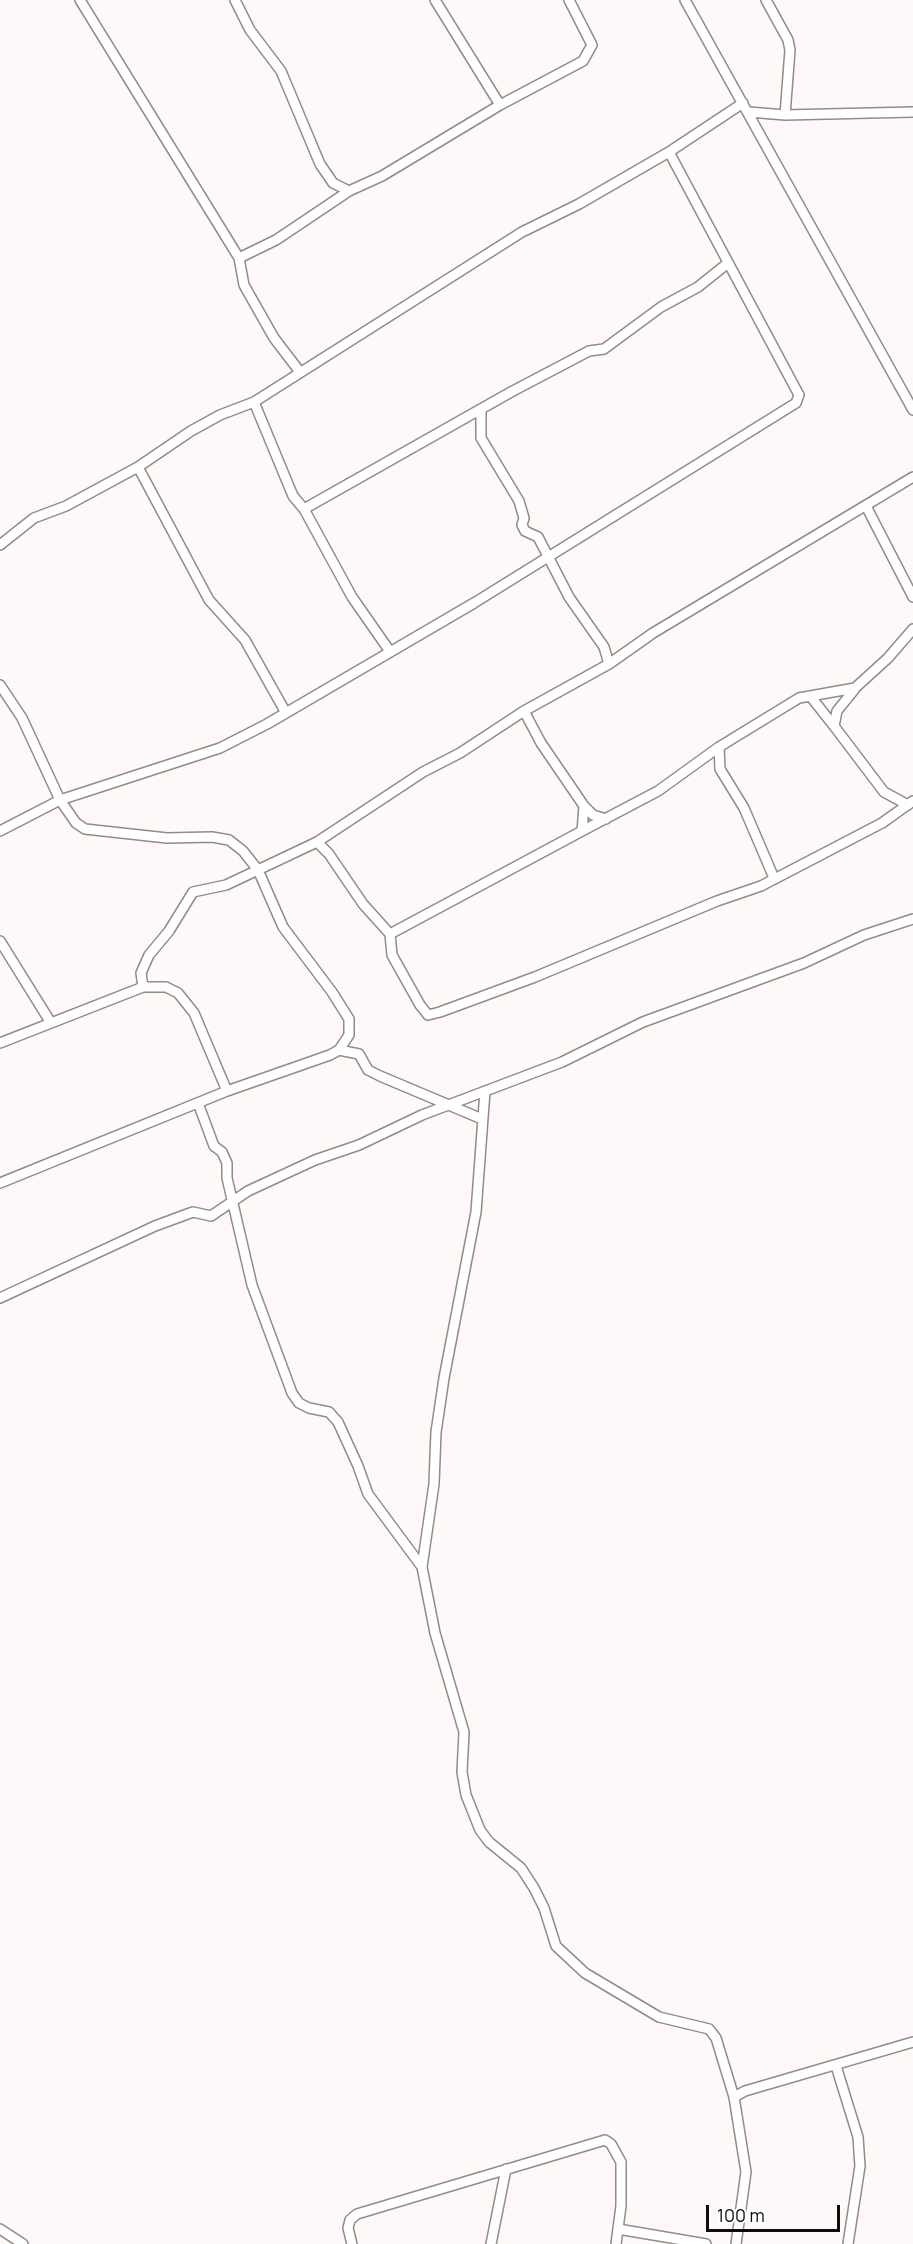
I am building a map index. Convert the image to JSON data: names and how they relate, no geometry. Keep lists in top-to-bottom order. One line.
{"scale_bar":"100 m"}
